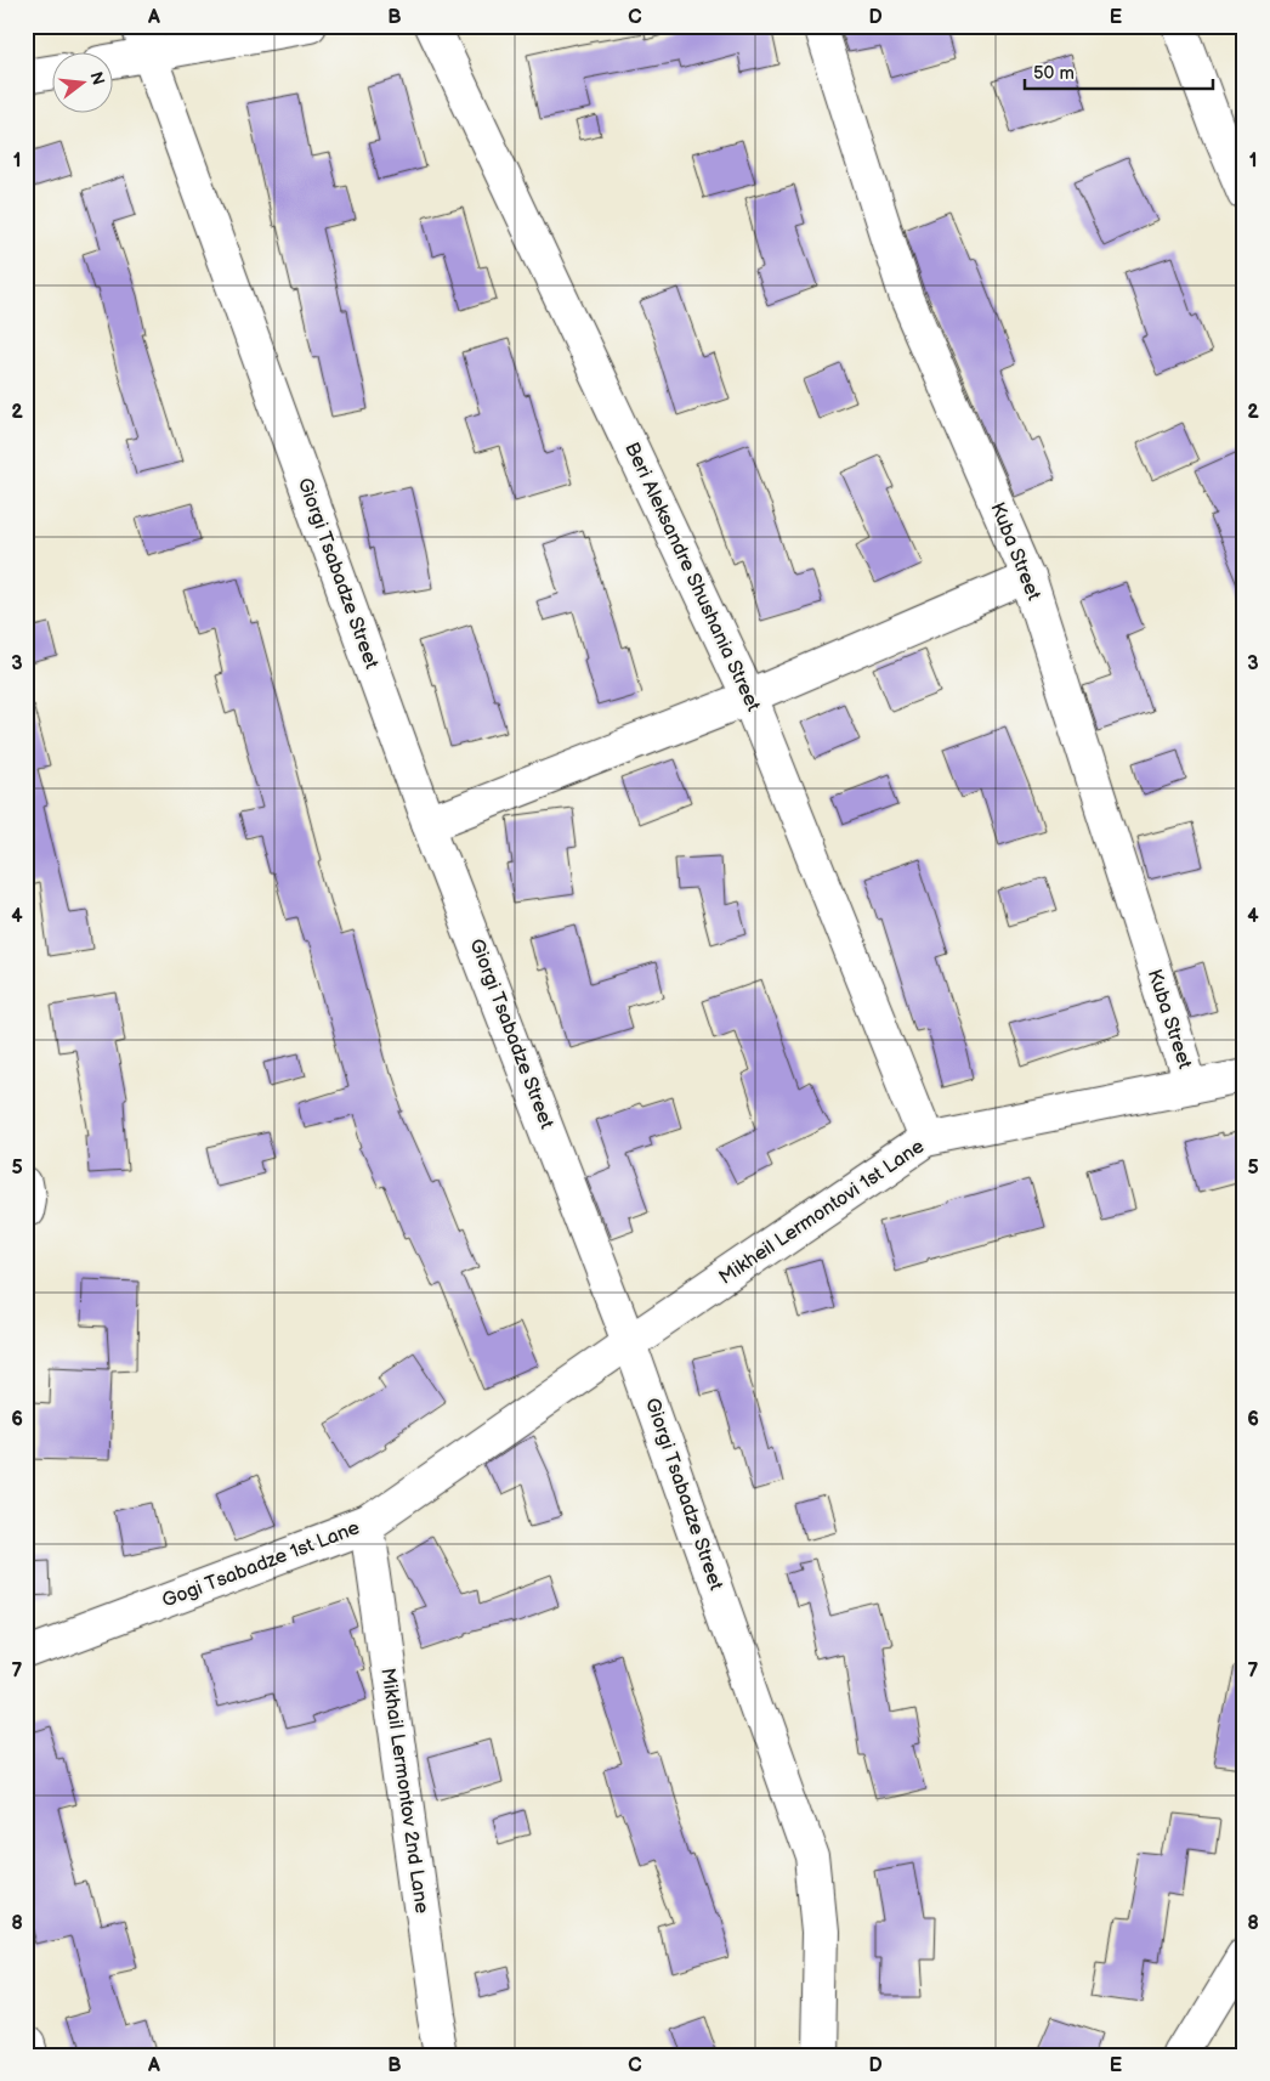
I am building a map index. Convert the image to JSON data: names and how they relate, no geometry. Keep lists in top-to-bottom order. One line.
{"streets":{"street":["Kuba Street","Giorgi Tsabadze Street","Beri Aleksandre Shushania Street","Mikheil Lermontovi 1st Lane","Gogi Tsabadze 1st Lane","Mikhail Lermontov 2nd Lane"]},"crossings":[["Kuba Street","Mikheil Lermontovi 1st Lane"],["Giorgi Tsabadze Street","Mikheil Lermontovi 1st Lane"],["Giorgi Tsabadze Street","Gogi Tsabadze 1st Lane"],["Beri Aleksandre Shushania Street","Mikheil Lermontovi 1st Lane"],["Mikheil Lermontovi 1st Lane","Gogi Tsabadze 1st Lane"],["Gogi Tsabadze 1st Lane","Mikhail Lermontov 2nd Lane"]],"scale_bar":"50 m","north":"right","grid":{"columns":["A","B","C","D","E"],"rows":["1","2","3","4","5","6","7","8"]}}
